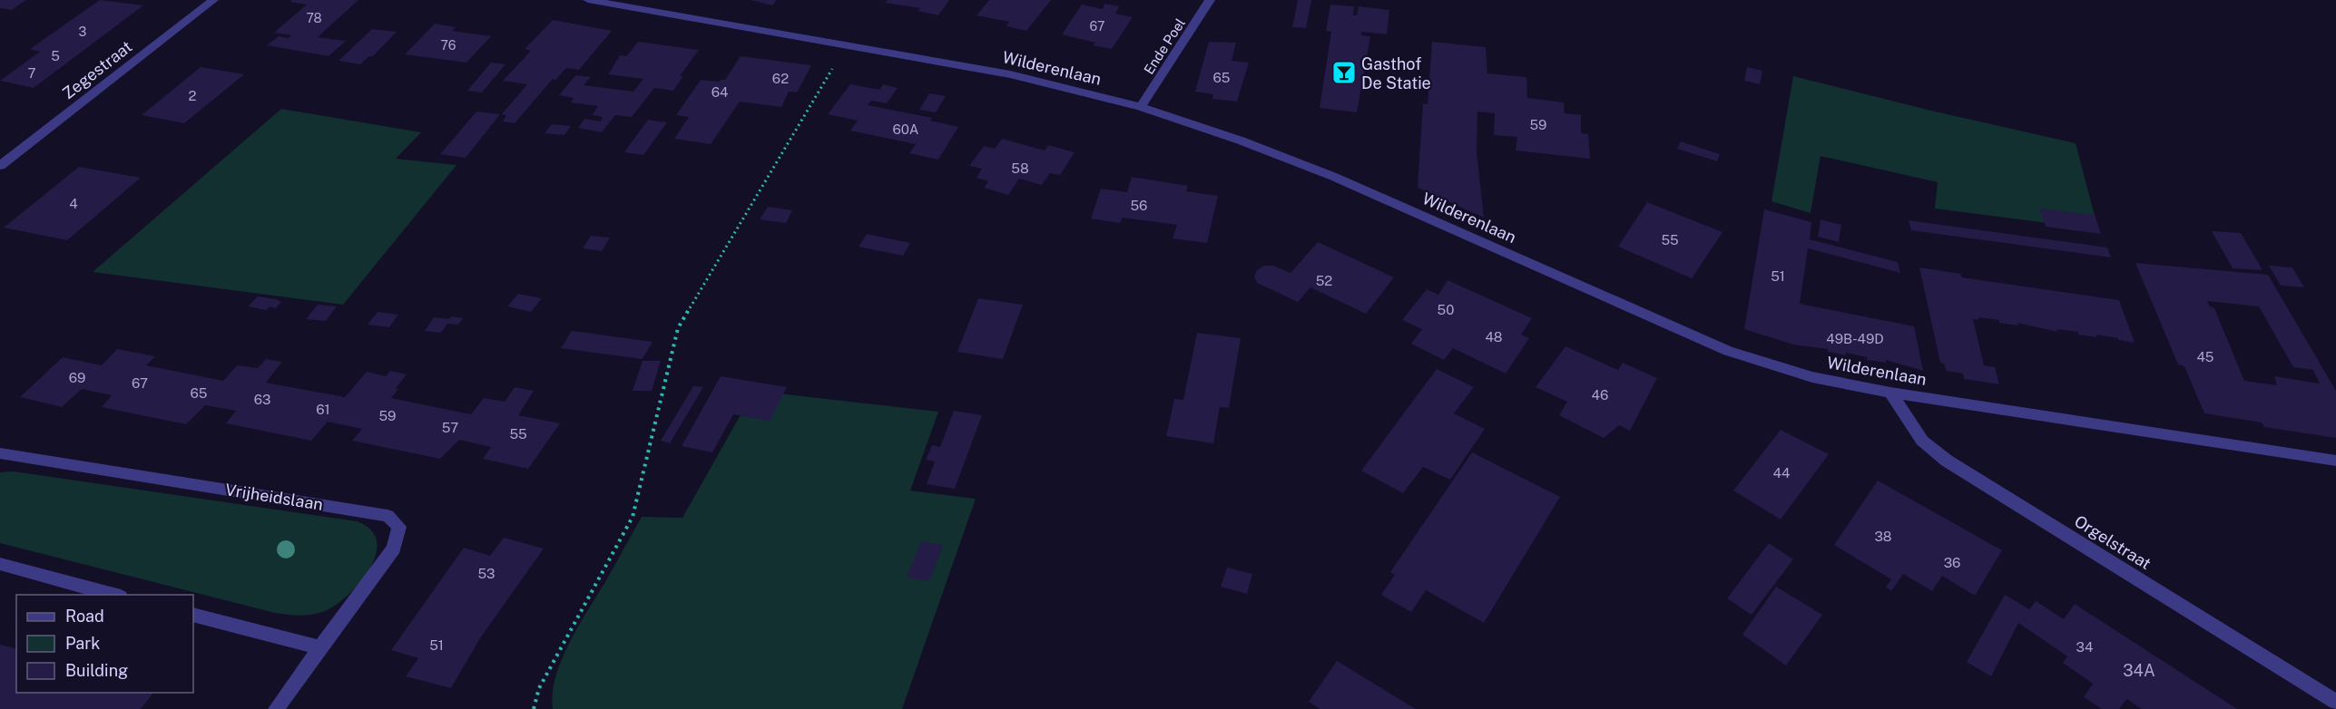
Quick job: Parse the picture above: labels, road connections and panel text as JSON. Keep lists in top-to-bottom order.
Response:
{
  "streets": {
    "street": [
      "Ende Poel",
      "Wilderenlaan",
      "Zegestraat",
      "Vrijheidslaan",
      "Orgelstraat"
    ]
  },
  "crossings": [
    ["Ende Poel", "Wilderenlaan"],
    ["Wilderenlaan", "Orgelstraat"]
  ],
  "places": {
    "bar": ["Gasthof De Statie"]
  },
  "house_numbers": [
    "78",
    "67",
    "3",
    "76",
    "5",
    "7",
    "65",
    "62",
    "64",
    "2",
    "59",
    "60A",
    "58",
    "4",
    "56",
    "55",
    "51",
    "52",
    "50",
    "48",
    "49B-49D",
    "45",
    "69",
    "67",
    "65",
    "46",
    "63",
    "61",
    "59",
    "57",
    "55",
    "44",
    "38",
    "36",
    "53",
    "51",
    "34",
    "34A"
  ],
  "legend": ["Road", "Park", "Building"]
}
